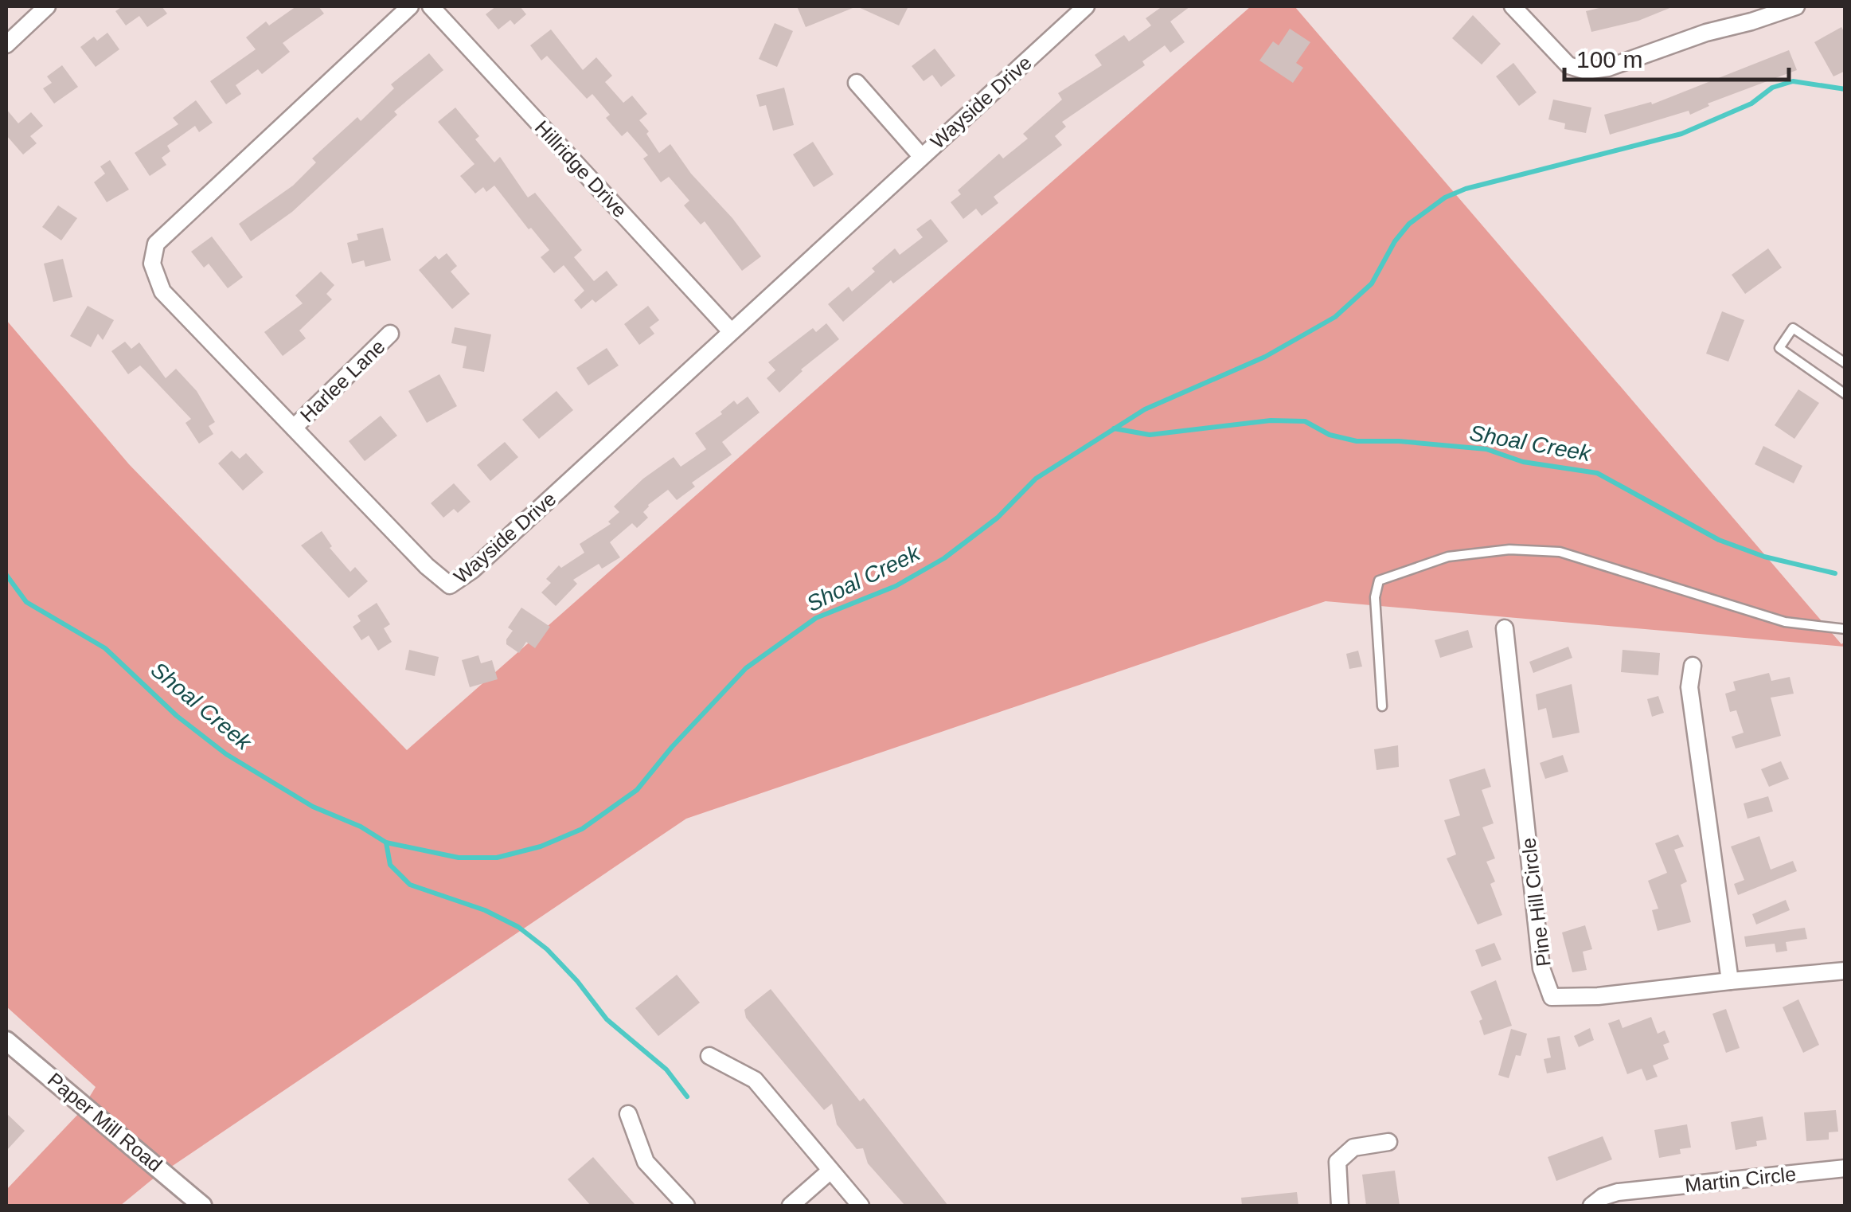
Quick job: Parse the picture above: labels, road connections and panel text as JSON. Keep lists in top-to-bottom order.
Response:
{
  "streets": {
    "street": [
      "Wayside Drive",
      "Hillridge Drive",
      "Harlee Lane",
      "Pine Hill Circle",
      "Paper Mill Road",
      "Martin Circle"
    ]
  },
  "crossings": [
    ["Wayside Drive", "Hillridge Drive"],
    ["Wayside Drive", "Harlee Lane"]
  ],
  "water": ["Shoal Creek"],
  "scale_bar": "100 m"
}
